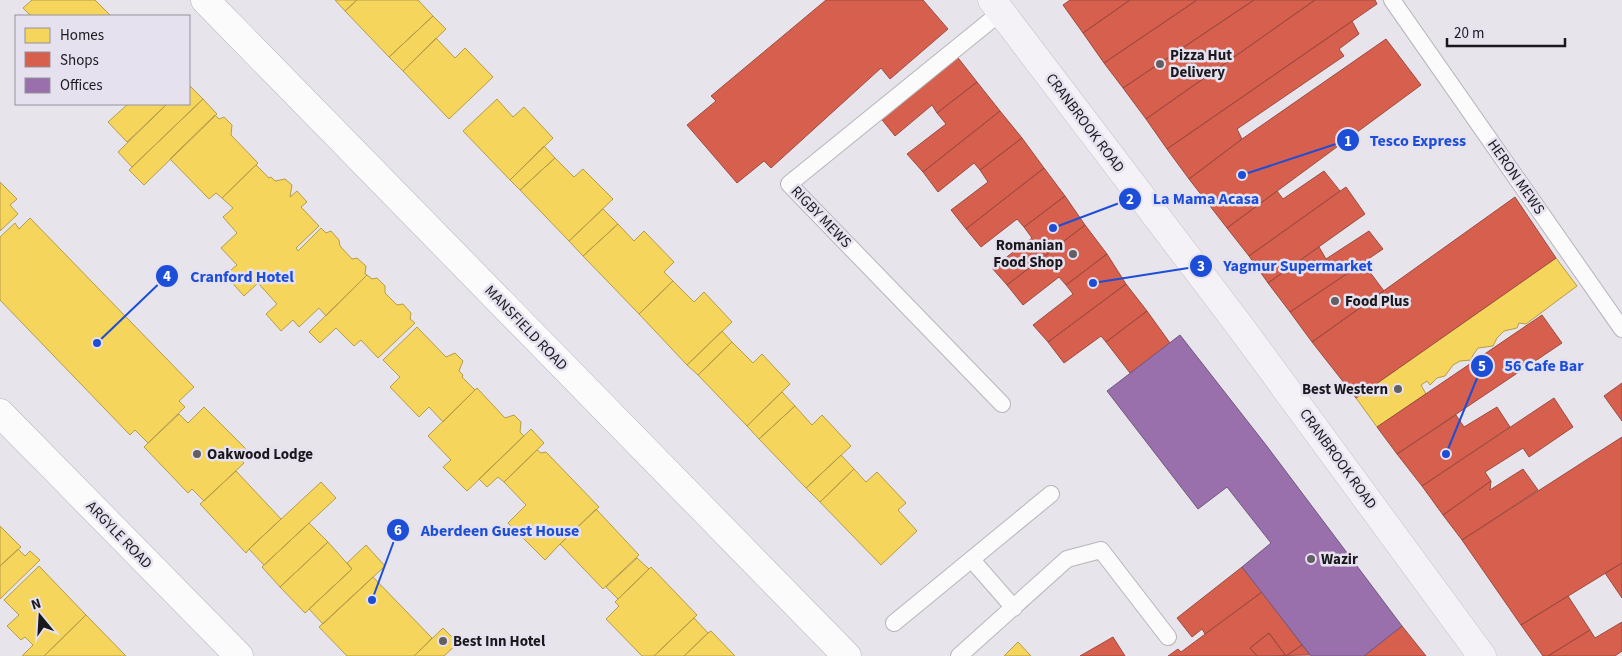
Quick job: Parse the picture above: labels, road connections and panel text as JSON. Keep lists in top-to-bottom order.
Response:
{
  "streets": {
    "main road": ["CRANBROOK ROAD"],
    "street": ["MANSFIELD ROAD", "ARGYLE ROAD"],
    "lane": ["HERON MEWS", "RIGBY MEWS"]
  },
  "crossings": [
    ["CRANBROOK ROAD", "RIGBY MEWS"]
  ],
  "places": [
    "Pizza Hut Delivery",
    "Tesco Express",
    "La Mama Acasa",
    "Romanian Food Shop",
    "Yagmur Supermarket",
    "Food Plus",
    "Cranford Hotel",
    "Best Western",
    "Oakwood Lodge",
    "56 Cafe Bar",
    "Wazir",
    "Aberdeen Guest House",
    "Best Inn Hotel"
  ],
  "legend": ["Homes", "Shops", "Offices"],
  "scale_bar": "20 m",
  "north": "top"
}
